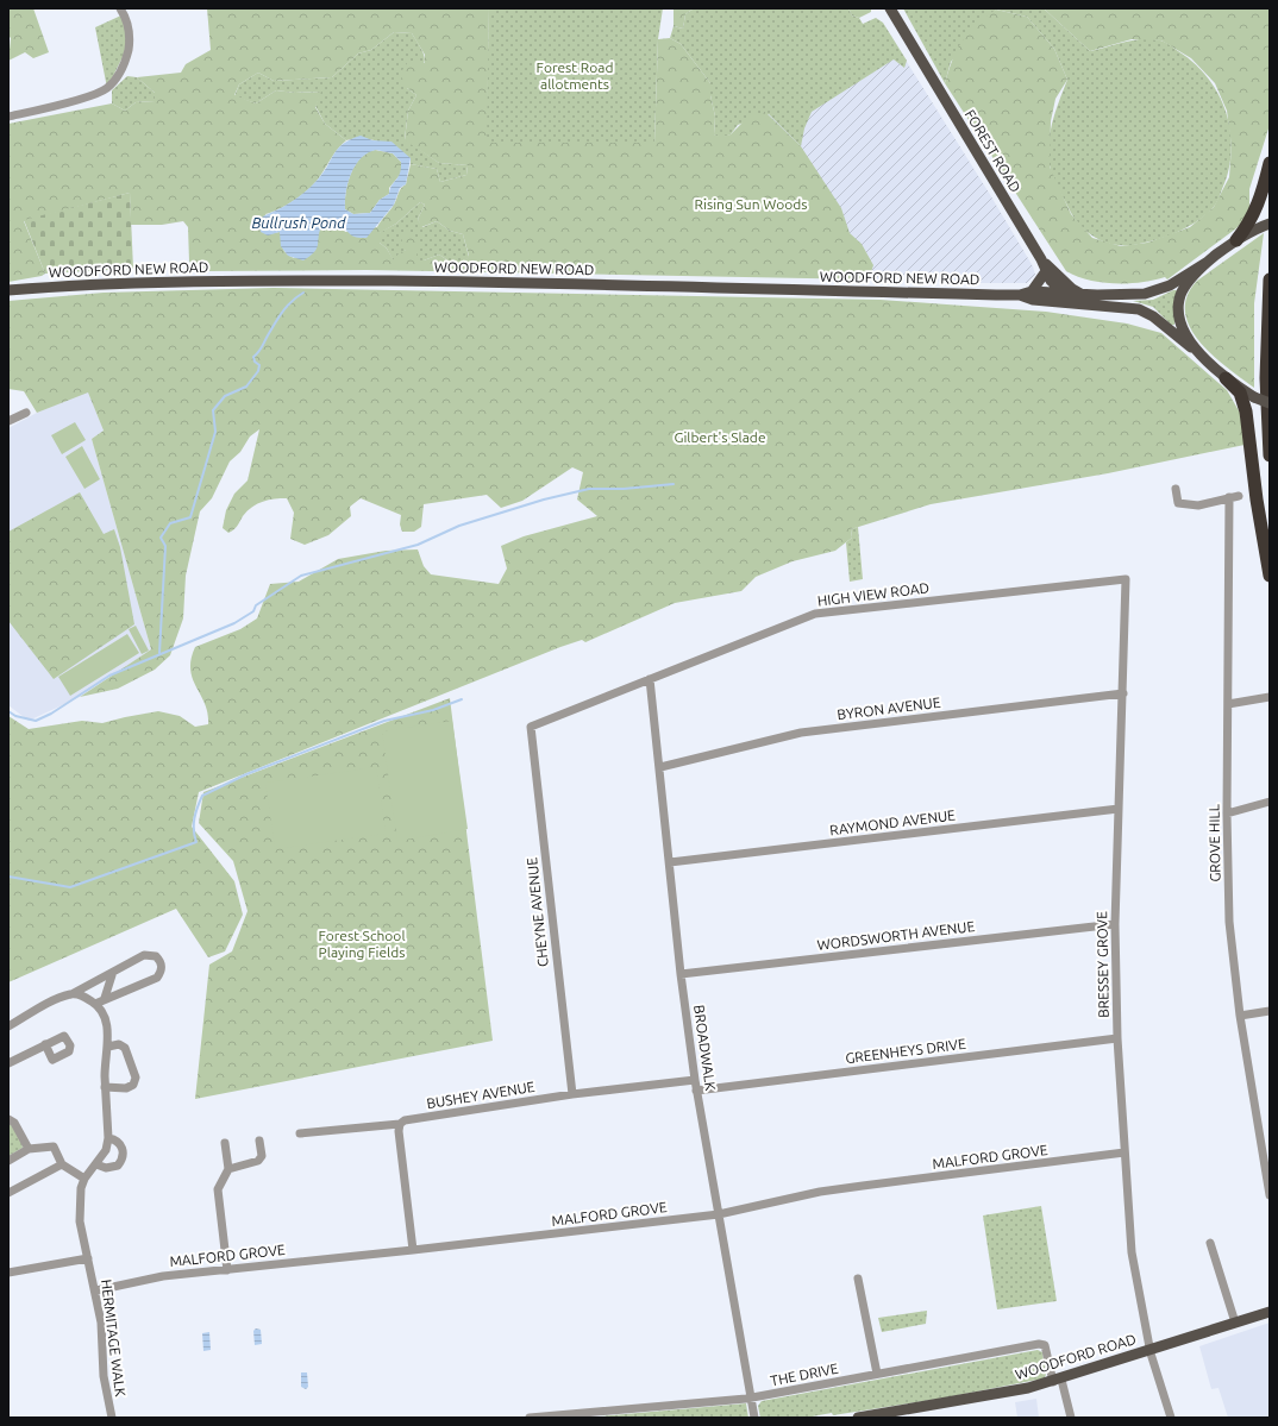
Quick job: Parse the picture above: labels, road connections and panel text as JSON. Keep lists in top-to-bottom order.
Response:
{
  "streets": {
    "main road": ["FOREST ROAD", "WOODFORD NEW ROAD", "WOODFORD ROAD"],
    "street": [
      "HIGH VIEW ROAD",
      "BYRON AVENUE",
      "RAYMOND AVENUE",
      "GROVE HILL",
      "CHEYNE AVENUE",
      "WORDSWORTH AVENUE",
      "BRESSEY GROVE",
      "BROADWALK",
      "GREENHEYS DRIVE",
      "BUSHEY AVENUE",
      "MALFORD GROVE",
      "HERMITAGE WALK",
      "THE DRIVE"
    ]
  },
  "crossings": [
    ["FOREST ROAD", "WOODFORD NEW ROAD"],
    ["HIGH VIEW ROAD", "CHEYNE AVENUE"],
    ["HIGH VIEW ROAD", "BRESSEY GROVE"],
    ["HIGH VIEW ROAD", "BROADWALK"],
    ["BYRON AVENUE", "BRESSEY GROVE"],
    ["BYRON AVENUE", "BROADWALK"],
    ["RAYMOND AVENUE", "BRESSEY GROVE"],
    ["RAYMOND AVENUE", "BROADWALK"],
    ["CHEYNE AVENUE", "BUSHEY AVENUE"],
    ["WORDSWORTH AVENUE", "BRESSEY GROVE"],
    ["WORDSWORTH AVENUE", "BROADWALK"],
    ["BRESSEY GROVE", "GREENHEYS DRIVE"],
    ["BRESSEY GROVE", "MALFORD GROVE"],
    ["BRESSEY GROVE", "WOODFORD ROAD"],
    ["BROADWALK", "GREENHEYS DRIVE"],
    ["BROADWALK", "BUSHEY AVENUE"],
    ["BROADWALK", "MALFORD GROVE"],
    ["BROADWALK", "THE DRIVE"],
    ["MALFORD GROVE", "HERMITAGE WALK"],
    ["WOODFORD ROAD", "THE DRIVE"]
  ],
  "water": ["Bullrush Pond"],
  "parks": [
    "Forest Road allotments",
    "Rising Sun Woods",
    "Gilbert's Slade",
    "Forest School Playing Fields"
  ]
}
